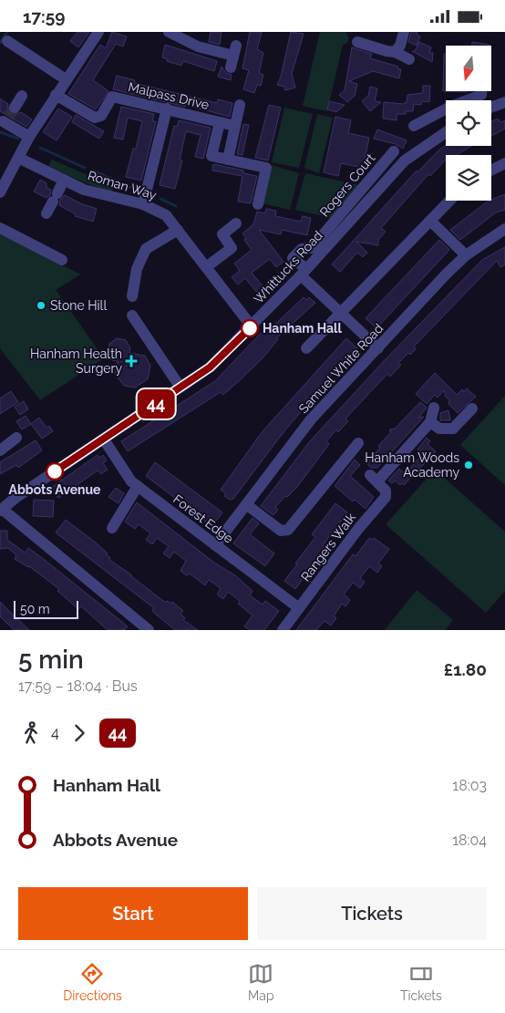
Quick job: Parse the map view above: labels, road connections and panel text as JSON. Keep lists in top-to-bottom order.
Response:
{
  "streets": {
    "street": [
      "Malpass Drive",
      "Roman Way",
      "Rogers Court",
      "Whittucks Road",
      "Samuel White Road",
      "Forest Edge",
      "Rangers Walk"
    ]
  },
  "crossings": [
    ["Roman Way", "Whittucks Road"],
    ["Rogers Court", "Whittucks Road"],
    ["Whittucks Road", "Forest Edge"],
    ["Samuel White Road", "Forest Edge"],
    ["Forest Edge", "Rangers Walk"]
  ],
  "places": {
    "other": [
      "Stone Hill",
      "Hanham Hall",
      "Hanham Woods Academy",
      "Abbots Avenue"
    ],
    "health": ["Hanham Health Surgery"]
  },
  "lines": ["bus line 44"],
  "scale_bar": "50 m",
  "north": "bottom",
  "page": {
    "status": "17:59",
    "on_map": "44",
    "scale": "50 m",
    "heading": ["5 min", "17:59 – 18:04 · Bus", "£1.80"],
    "legs": ["4", "44"],
    "list": [
      {
        "name": "Hanham Hall",
        "value": "18:03"
      },
      {
        "name": "Abbots Avenue",
        "value": "18:04"
      }
    ],
    "buttons": ["Start", "Tickets"],
    "tabs": ["Directions", "Map", "Tickets"]
  }
}
